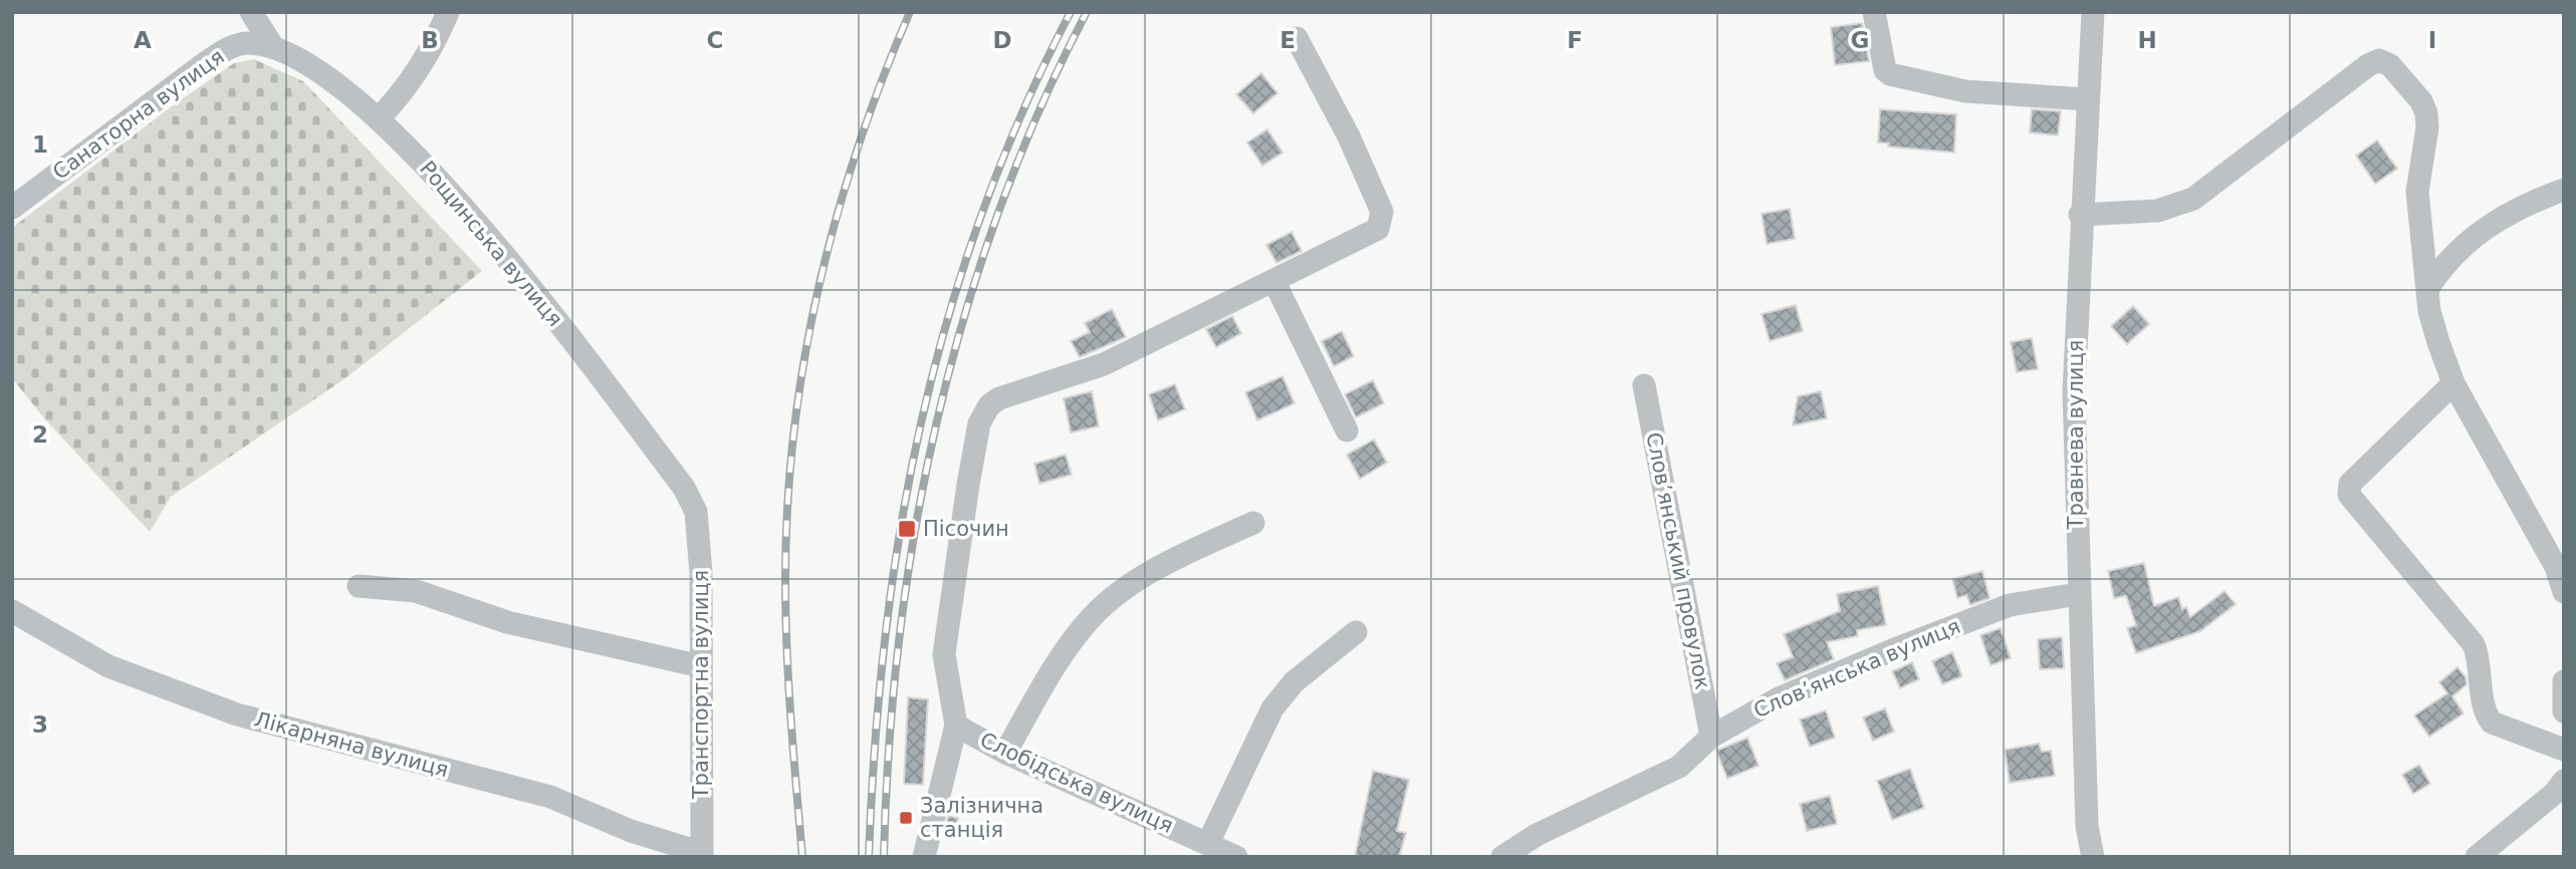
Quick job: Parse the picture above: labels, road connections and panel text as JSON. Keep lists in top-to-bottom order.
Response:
{
  "streets": {
    "street": [
      "Санаторна вулиця",
      "Рощинська вулиця",
      "Травнева вулиця",
      "Слов’янський провулок",
      "Слов’янська вулиця",
      "Транспортна вулиця",
      "Лікарняна вулиця",
      "Слобідська вулиця"
    ]
  },
  "crossings": [
    ["Санаторна вулиця", "Рощинська вулиця"],
    ["Рощинська вулиця", "Транспортна вулиця"],
    ["Травнева вулиця", "Слов’янська вулиця"],
    ["Слов’янський провулок", "Слов’янська вулиця"],
    ["Транспортна вулиця", "Лікарняна вулиця"]
  ],
  "places": {
    "transit": ["Пісочин", "Залізнична станція"]
  },
  "grid": {
    "columns": [
      "A",
      "B",
      "C",
      "D",
      "E",
      "F",
      "G",
      "H",
      "I"
    ],
    "rows": ["1", "2", "3"]
  }
}
